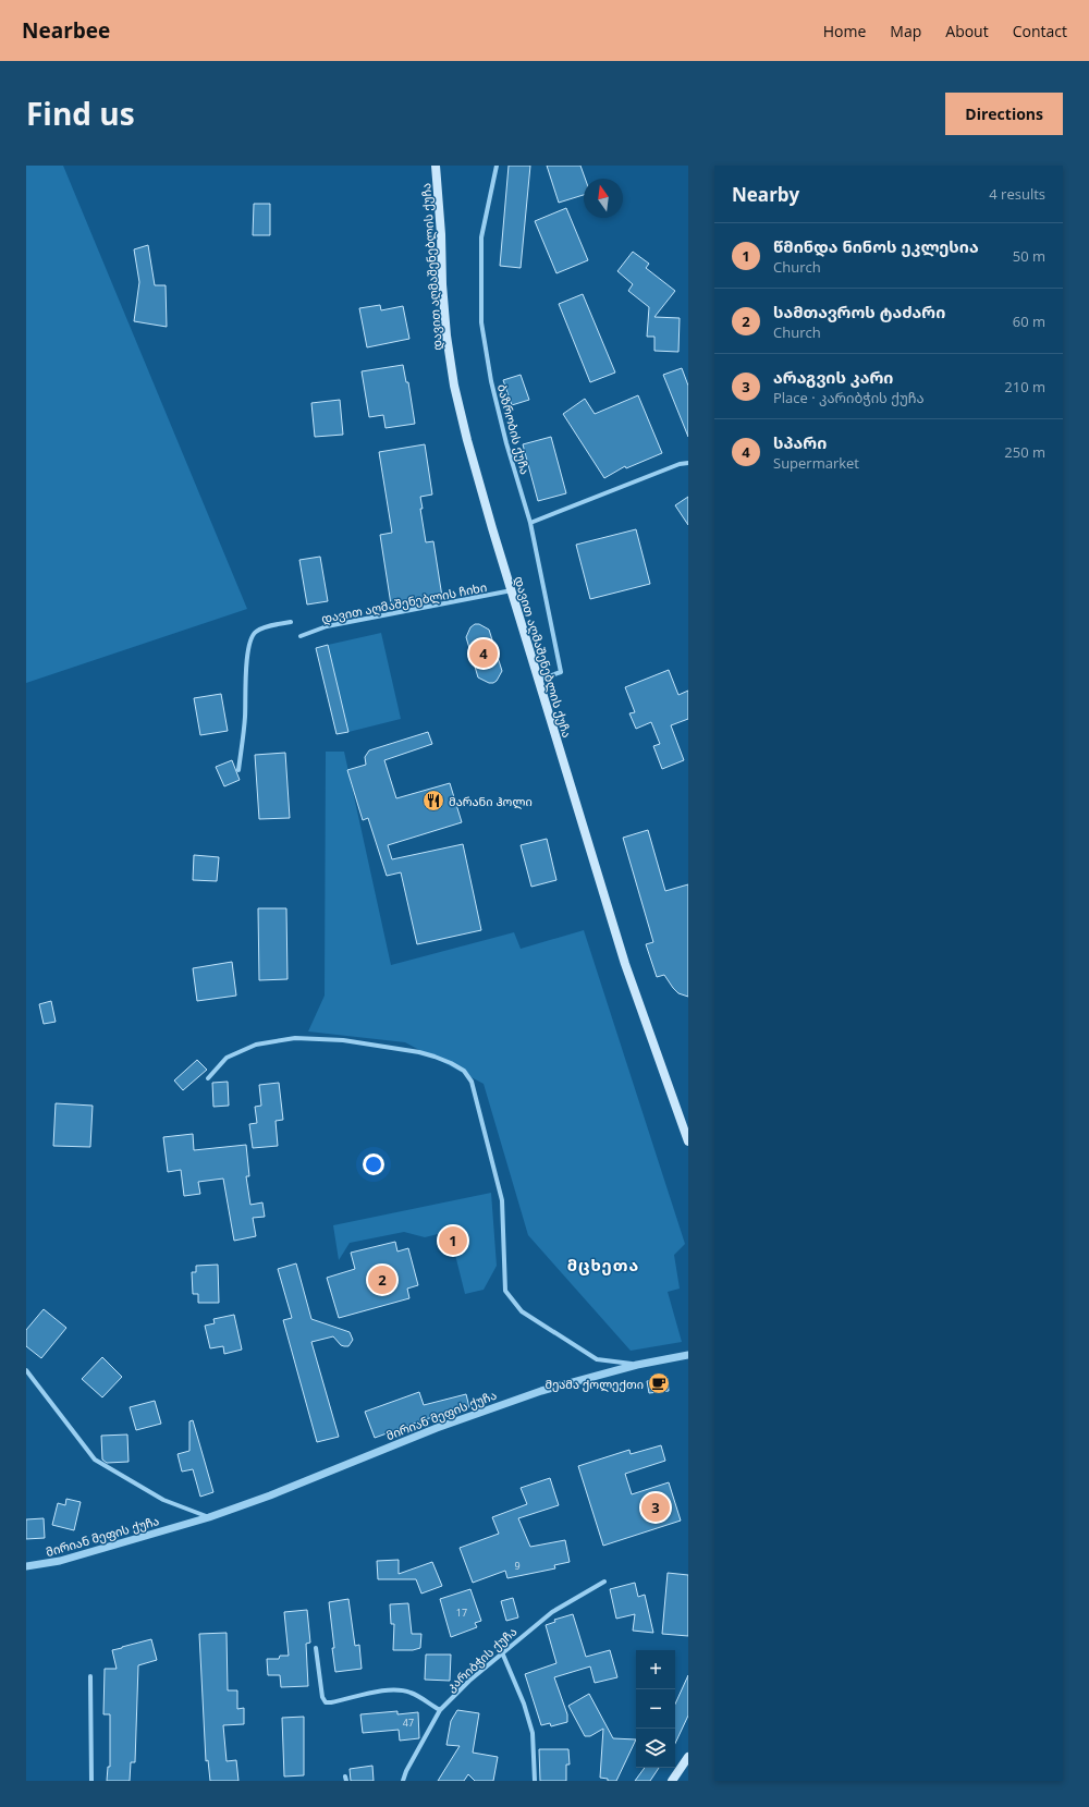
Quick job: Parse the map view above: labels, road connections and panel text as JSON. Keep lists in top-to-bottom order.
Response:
{
  "streets": {
    "main road": ["დავით აღმაშენებლის ქუჩა"],
    "street": [
      "ბაზრობის ქუჩა",
      "დავით აღმაშენებლის ჩიხი",
      "მირიან მეფის ქუჩა",
      "კარიბჭის ქუჩა"
    ]
  },
  "crossings": [
    ["დავით აღმაშენებლის ქუჩა", "ბაზრობის ქუჩა"],
    ["დავით აღმაშენებლის ქუჩა", "დავით აღმაშენებლის ჩიხი"]
  ],
  "districts": ["მცხეთა"],
  "places": {
    "restaurant": ["მარანი ჰოლი"],
    "cafe": ["მეამა ქოლექთი"]
  },
  "house_numbers": ["9", "17", "47"],
  "north": "top",
  "page": {
    "header": "Nearbee",
    "nav": [
      "Home",
      "Map",
      "About",
      "Contact"
    ],
    "title": "Find us",
    "buttons": "Directions",
    "heading": ["Nearby", "4 results"],
    "list": [
      {
        "mark": "1",
        "name": "წმინდა ნინოს ეკლესია",
        "note": "Church",
        "value": "50 m"
      },
      {
        "mark": "2",
        "name": "სამთავროს ტაძარი",
        "note": "Church",
        "value": "60 m"
      },
      {
        "mark": "3",
        "name": "არაგვის კარი",
        "note": "Place · კარიბჭის ქუჩა",
        "value": "210 m"
      },
      {
        "mark": "4",
        "name": "სპარი",
        "note": "Supermarket",
        "value": "250 m"
      }
    ],
    "pins": [
      "4",
      "1",
      "2",
      "3"
    ],
    "map_buttons": ["+", "−"]
  }
}
